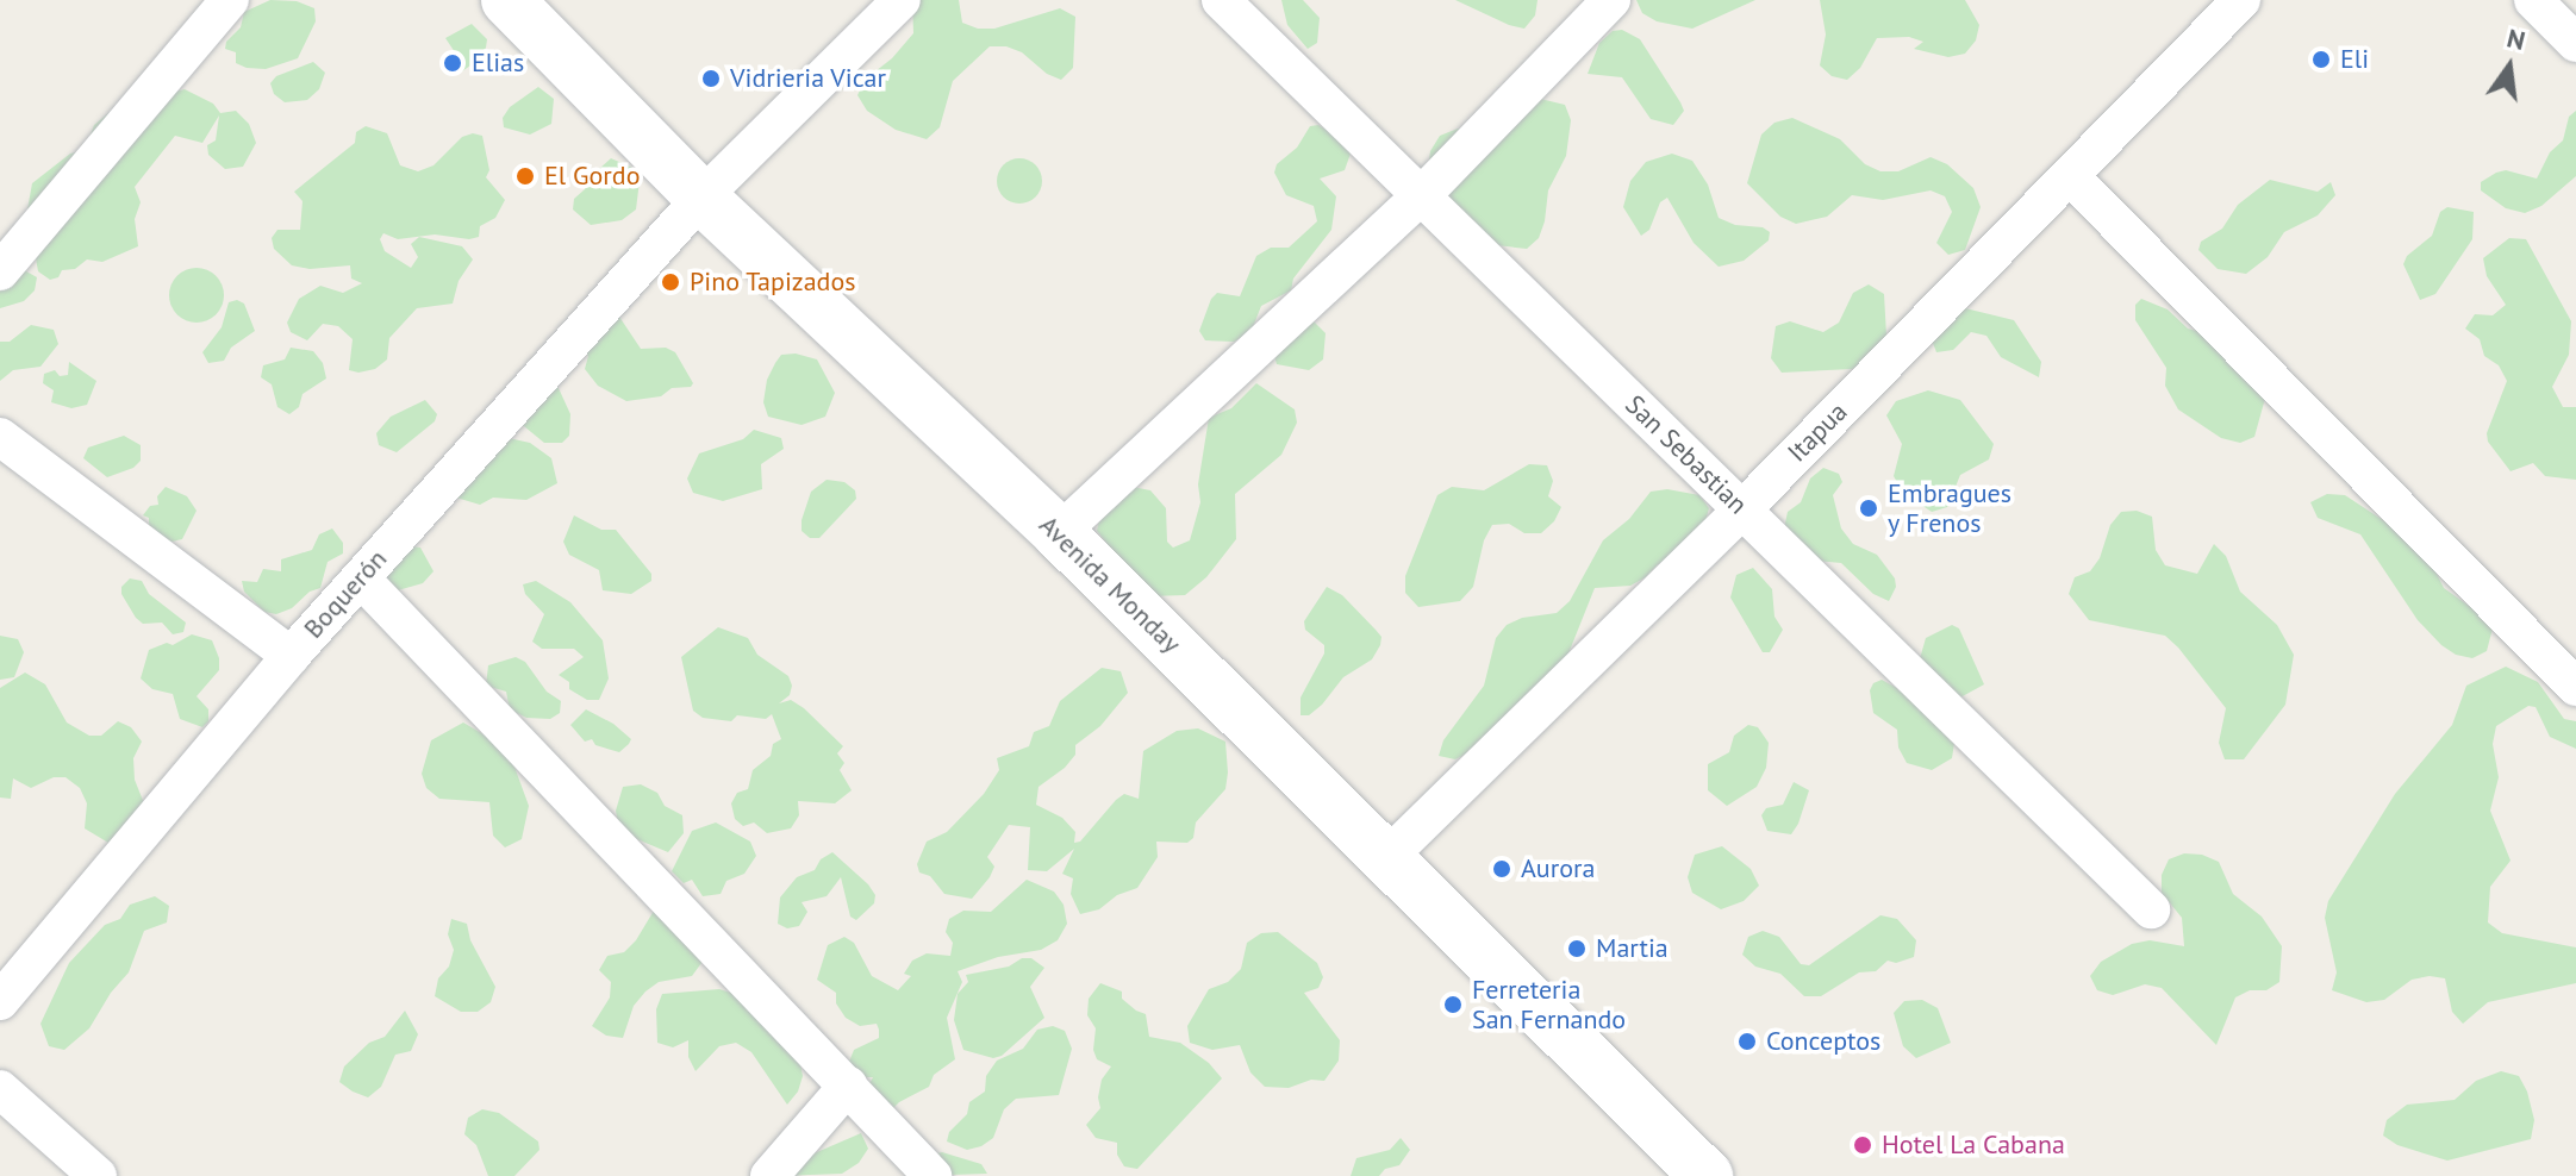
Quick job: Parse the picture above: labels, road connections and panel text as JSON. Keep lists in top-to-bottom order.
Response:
{
  "streets": {
    "main road": ["Avenida Monday"],
    "street": ["Itapua", "San Sebastian", "Boquerón"]
  },
  "crossings": [
    ["Itapua", "San Sebastian"],
    ["Itapua", "Avenida Monday"],
    ["Avenida Monday", "Boquerón"]
  ],
  "places": [
    "Eli",
    "Elias",
    "Vidrieria Vicar",
    "El Gordo",
    "Pino Tapizados",
    "Embragues y Frenos",
    "Aurora",
    "Martia",
    "Ferreteria San Fernando",
    "Conceptos",
    "Hotel La Cabana"
  ],
  "north": "top"
}
